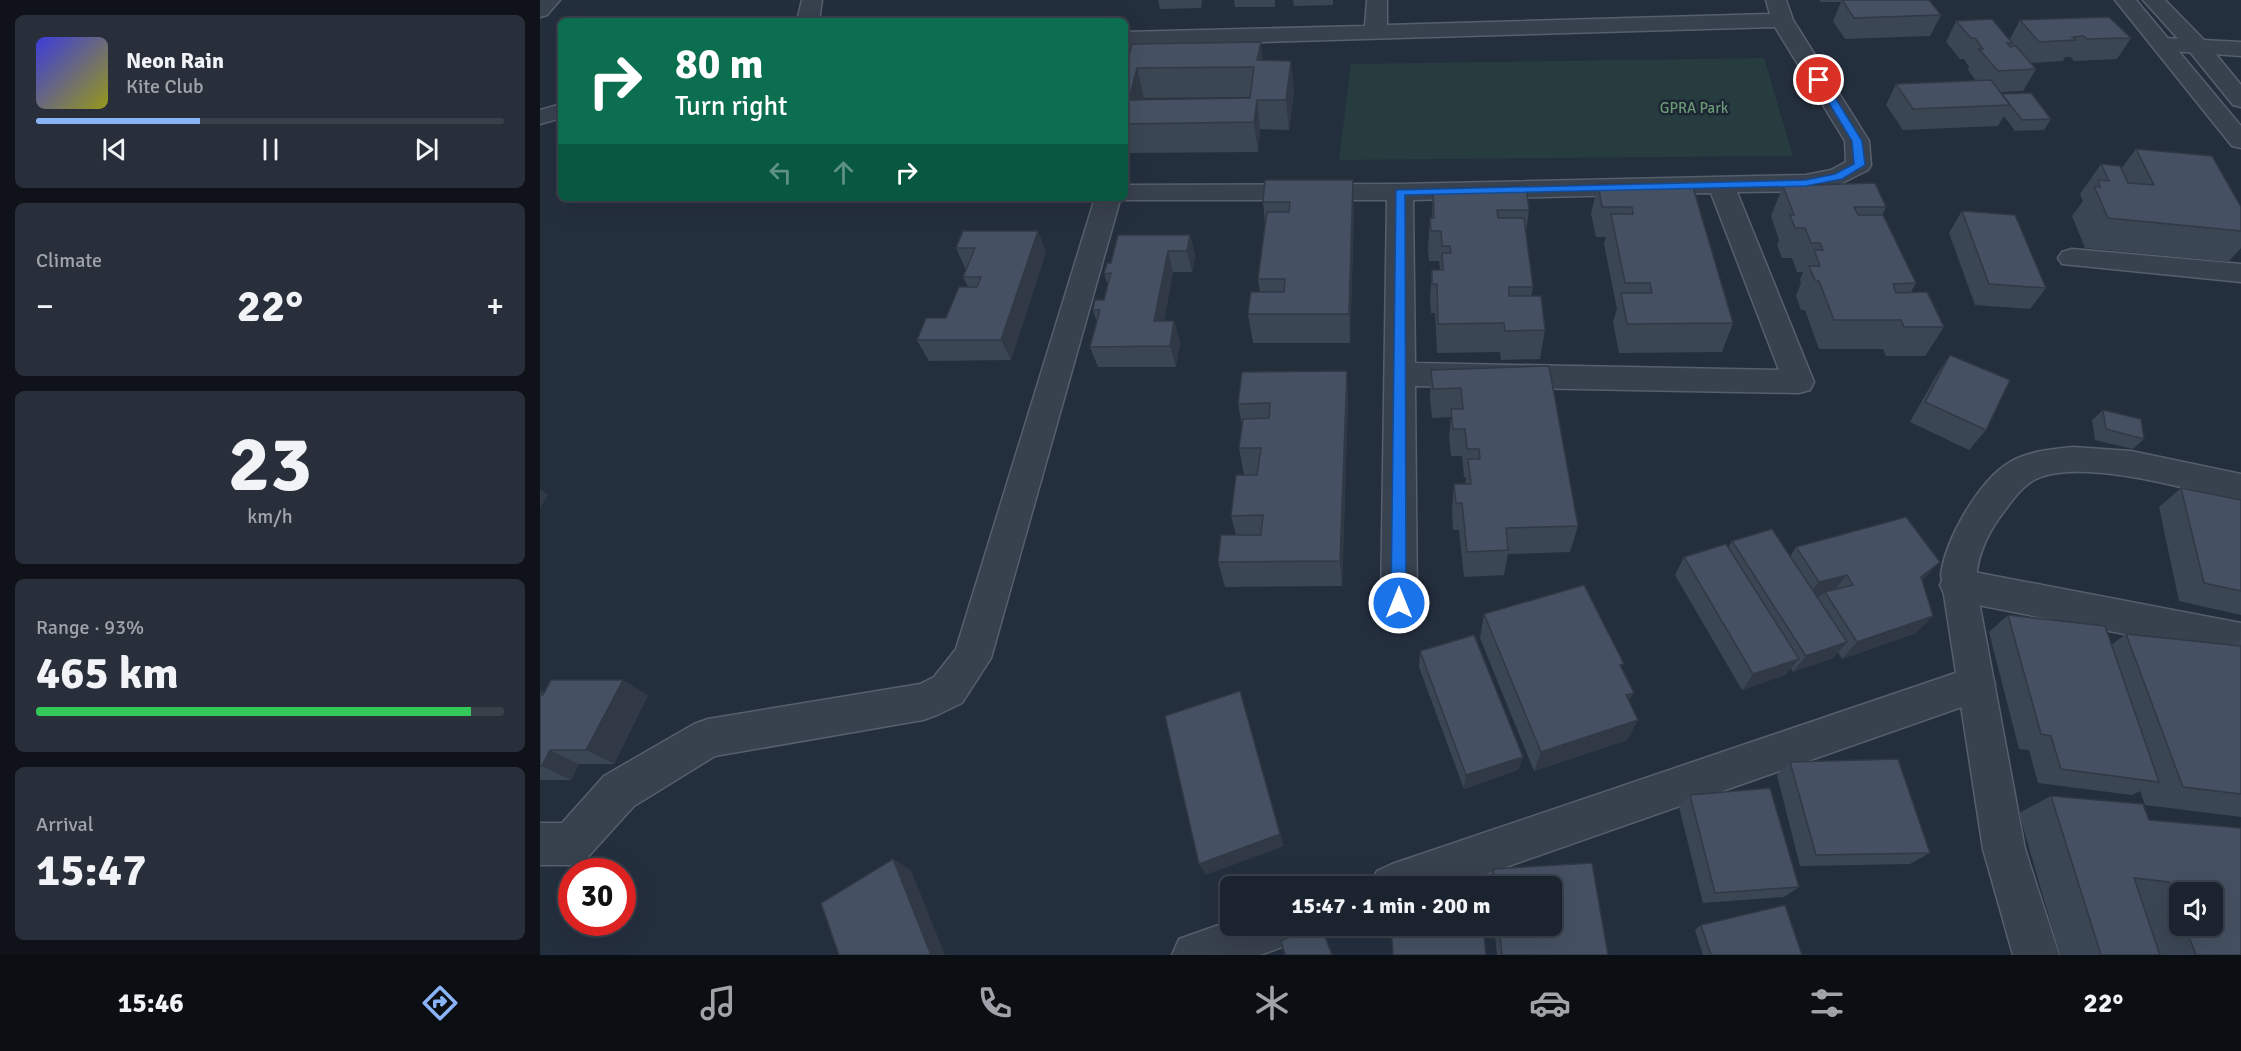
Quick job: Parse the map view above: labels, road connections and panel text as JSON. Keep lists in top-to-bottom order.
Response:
{
  "parks": ["GPRA Park"],
  "page": {
    "turn": ["80 m", "Turn right"],
    "song": ["Neon Rain", "Kite Club"],
    "tile": [
      "Climate",
      ["23", "km/h"],
      ["Range · 93%", "465 km"],
      ["Arrival", "15:47"]
    ],
    "heat": ["−", "22°", "+"],
    "limit": "30",
    "trip": "15:47 · 1 min · 200 m",
    "tabs": ["15:46", "22°"]
  }
}
